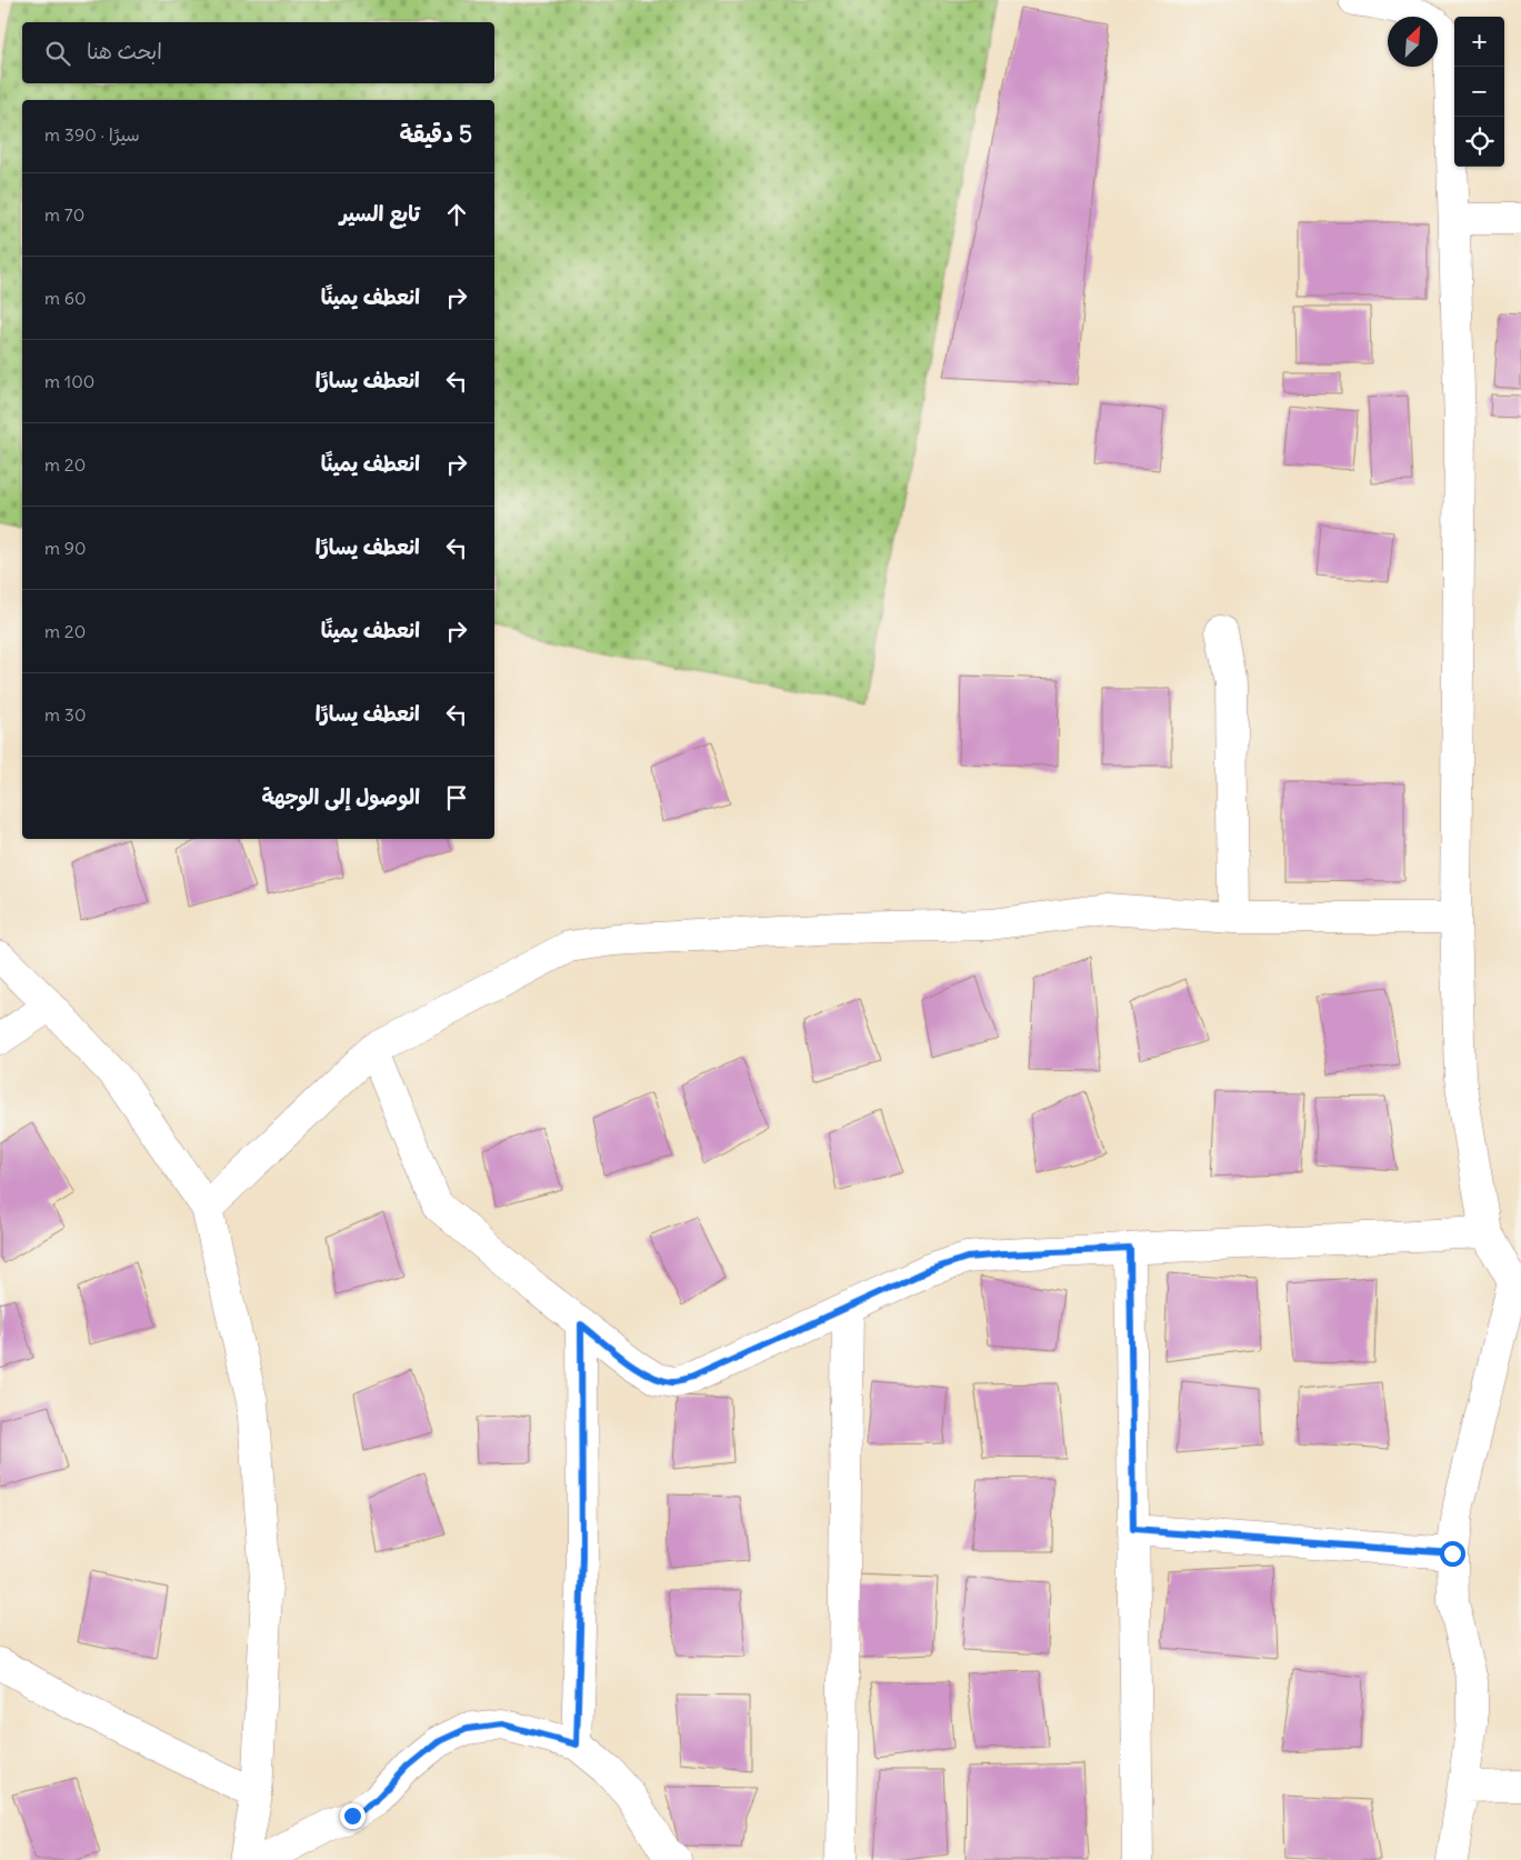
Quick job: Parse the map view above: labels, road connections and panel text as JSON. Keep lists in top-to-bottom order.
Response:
{
  "north": "top right",
  "page": {
    "map_buttons": ["+", "−"],
    "search": "ابحث هنا",
    "heading": ["5 دقيقة", "سيرًا · 390 m"],
    "list": [
      ["تابع السير", "70 m"],
      ["انعطف يمينًا", "60 m"],
      ["انعطف يسارًا", "100 m"],
      ["انعطف يمينًا", "20 m"],
      ["انعطف يسارًا", "90 m"],
      ["انعطف يمينًا", "20 m"],
      ["انعطف يسارًا", "30 m"],
      "الوصول إلى الوجهة"
    ]
  }
}
